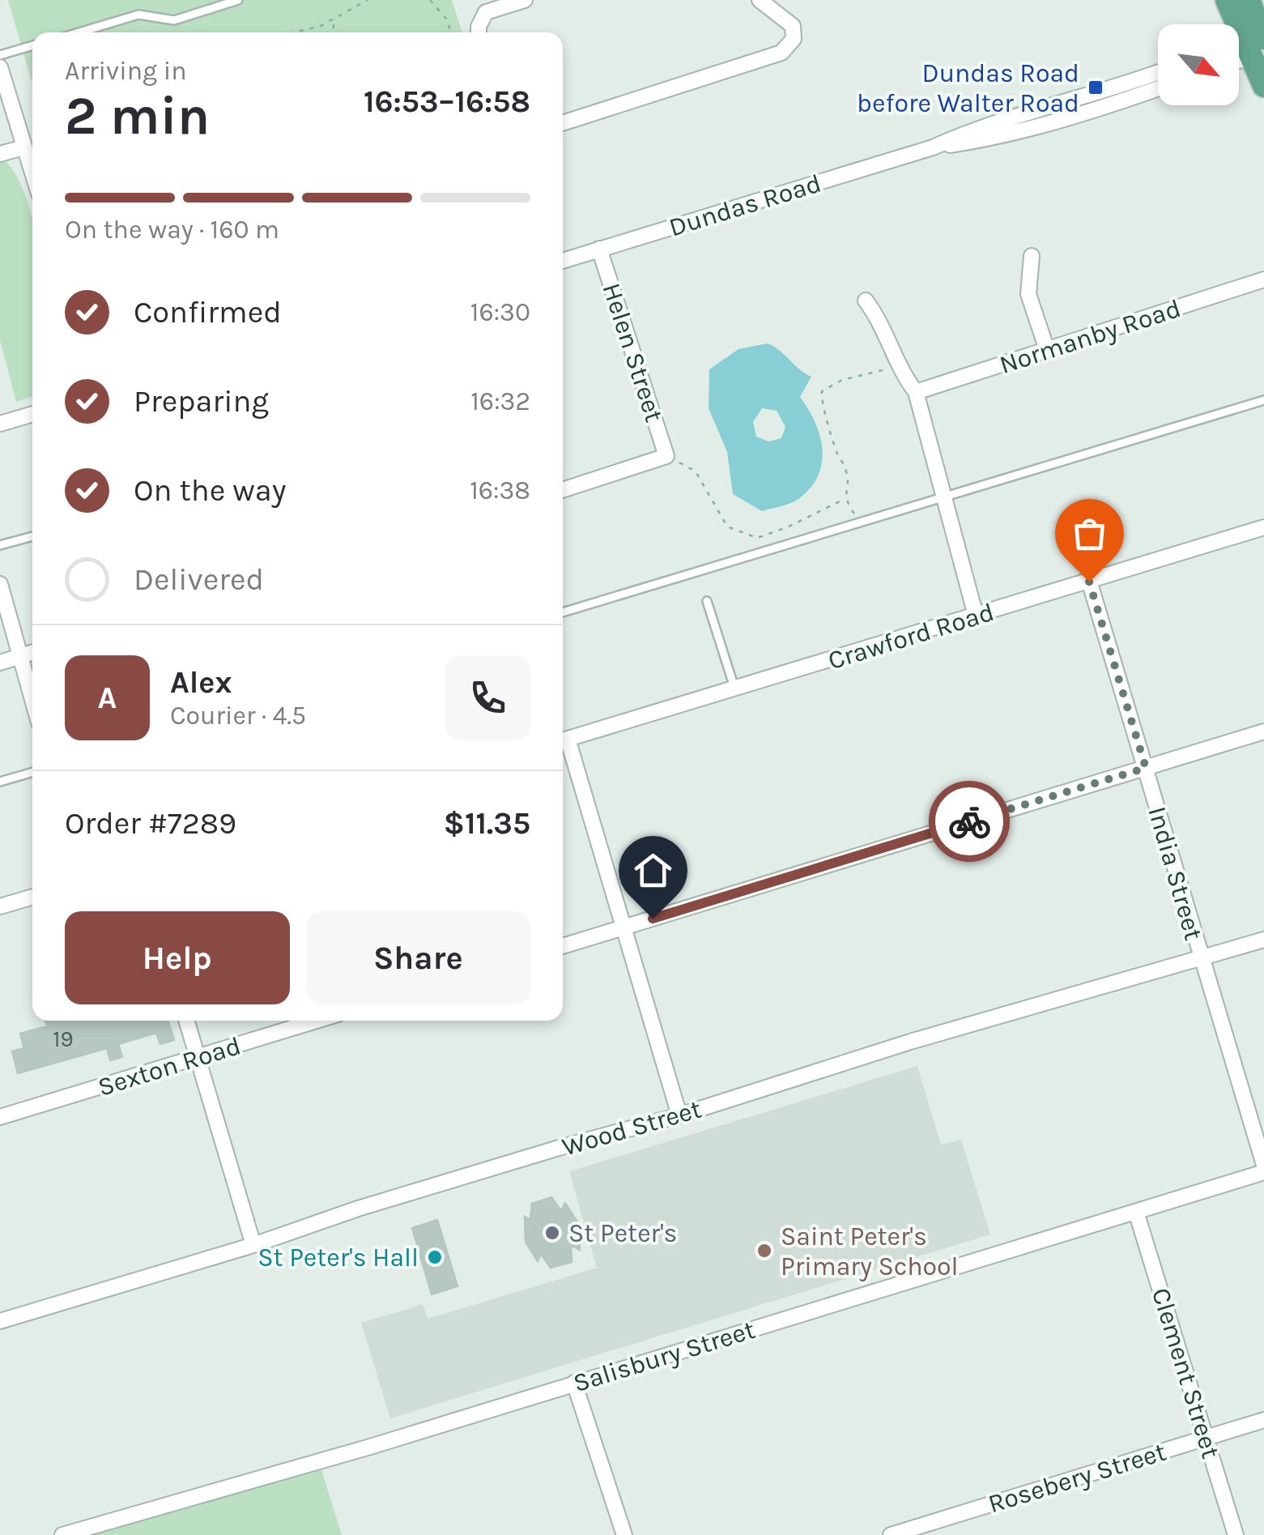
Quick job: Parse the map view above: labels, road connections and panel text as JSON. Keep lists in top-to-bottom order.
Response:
{
  "streets": {
    "street": [
      "Dundas Road",
      "Normanby Road",
      "Helen Street",
      "Crawford Road",
      "India Street",
      "Sexton Road",
      "Wood Street",
      "Salisbury Street",
      "Clement Street",
      "Rosebery Street"
    ]
  },
  "crossings": [
    ["Dundas Road", "Helen Street"],
    ["Crawford Road", "India Street"],
    ["India Street", "Wood Street"],
    ["Salisbury Street", "Clement Street"],
    ["Clement Street", "Rosebery Street"]
  ],
  "places": {
    "transit": ["Dundas Road before Walter Road"],
    "other": ["St Peter's", "Saint Peter's Primary School", "St Peter's Hall"]
  },
  "house_numbers": ["19"],
  "north": "bottom right",
  "page": {
    "heading": ["2 min", "Arriving in", "16:53–16:58"],
    "panel": [
      "Alex",
      "Courier · 4.5",
      "Order #7289",
      "$11.35"
    ],
    "bar": "On the way · 160 m",
    "list": [
      ["Confirmed", "16:30"],
      ["Preparing", "16:32"],
      ["On the way", "16:38"],
      "Delivered"
    ],
    "round": "A",
    "buttons": ["Help", "Share"]
  }
}
